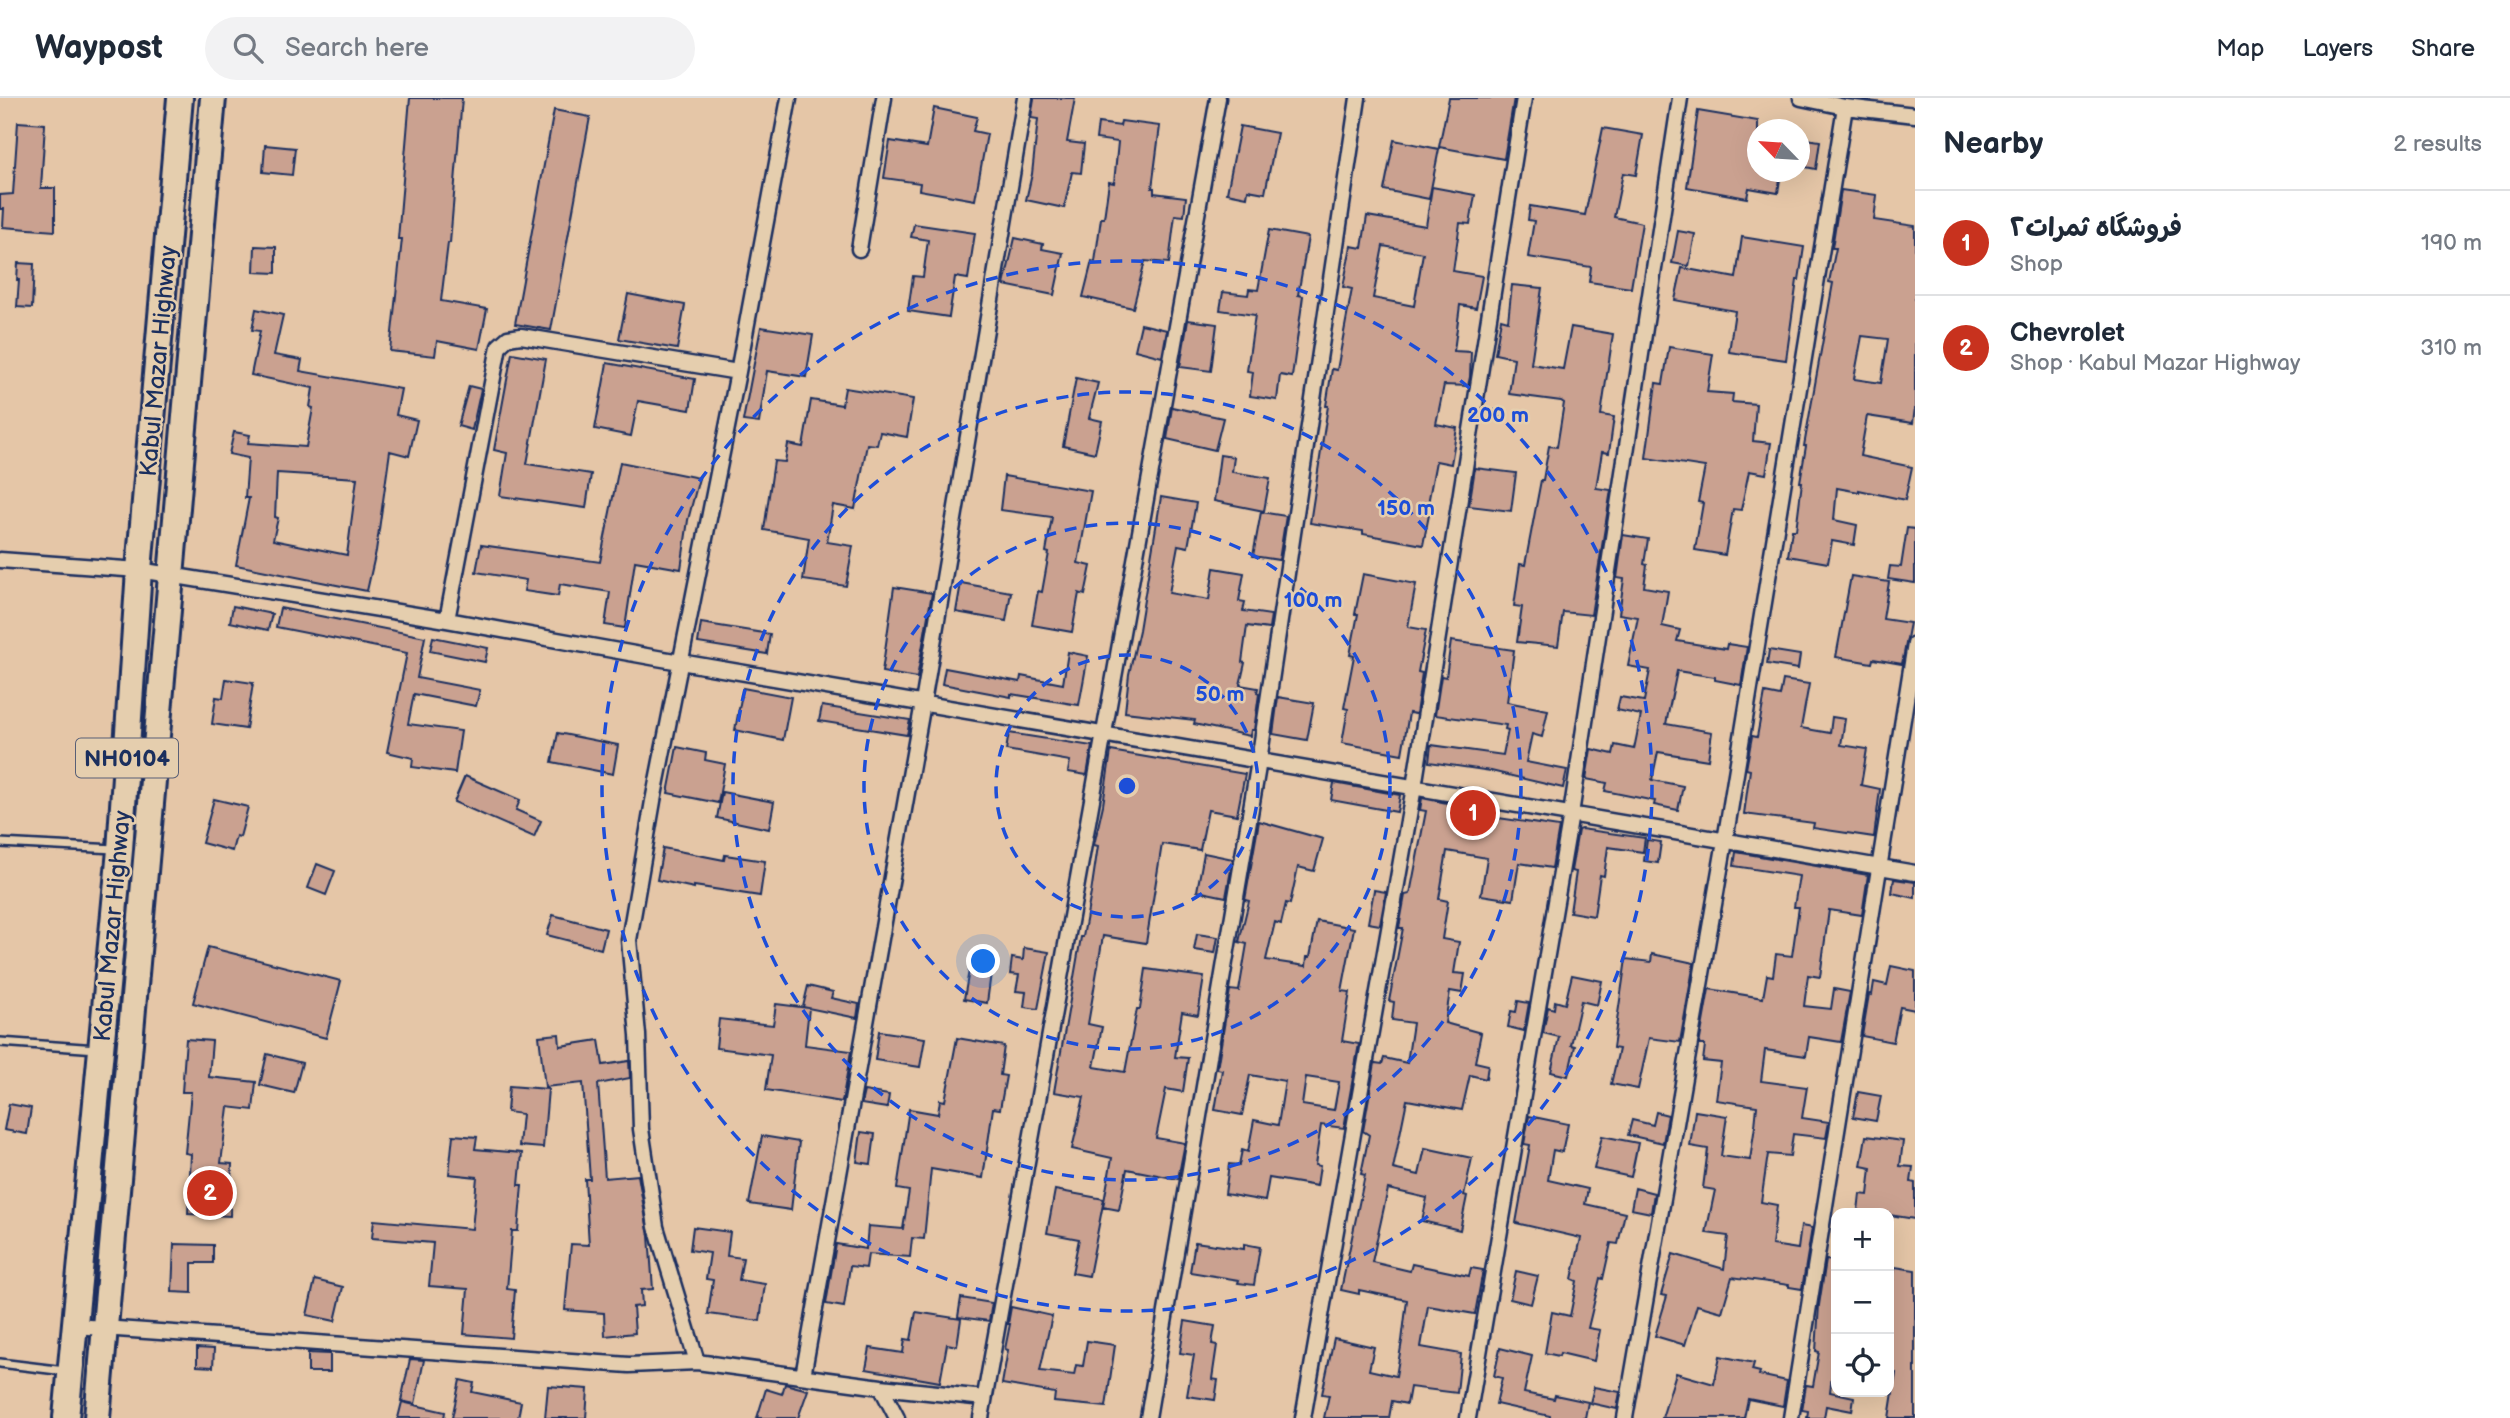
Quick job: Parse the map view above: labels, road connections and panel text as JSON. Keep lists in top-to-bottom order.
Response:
{
  "streets": {
    "highway": ["Kabul Mazar Highway", "NH0104"]
  },
  "north": "top left",
  "page": {
    "header": "Waypost",
    "search": "Search here",
    "nav": ["Map", "Layers", "Share"],
    "heading": ["Nearby", "2 results"],
    "list": [
      {
        "mark": "1",
        "name": "فروشگاه ثمرات٢",
        "note": "Shop",
        "value": "190 m"
      },
      {
        "mark": "2",
        "name": "Chevrolet",
        "note": "Shop · Kabul Mazar Highway",
        "value": "310 m"
      }
    ],
    "pins": ["1", "2"],
    "map_buttons": ["+", "−"]
  },
  "rings": [
    "200 m",
    "150 m",
    "100 m",
    "50 m"
  ]
}
